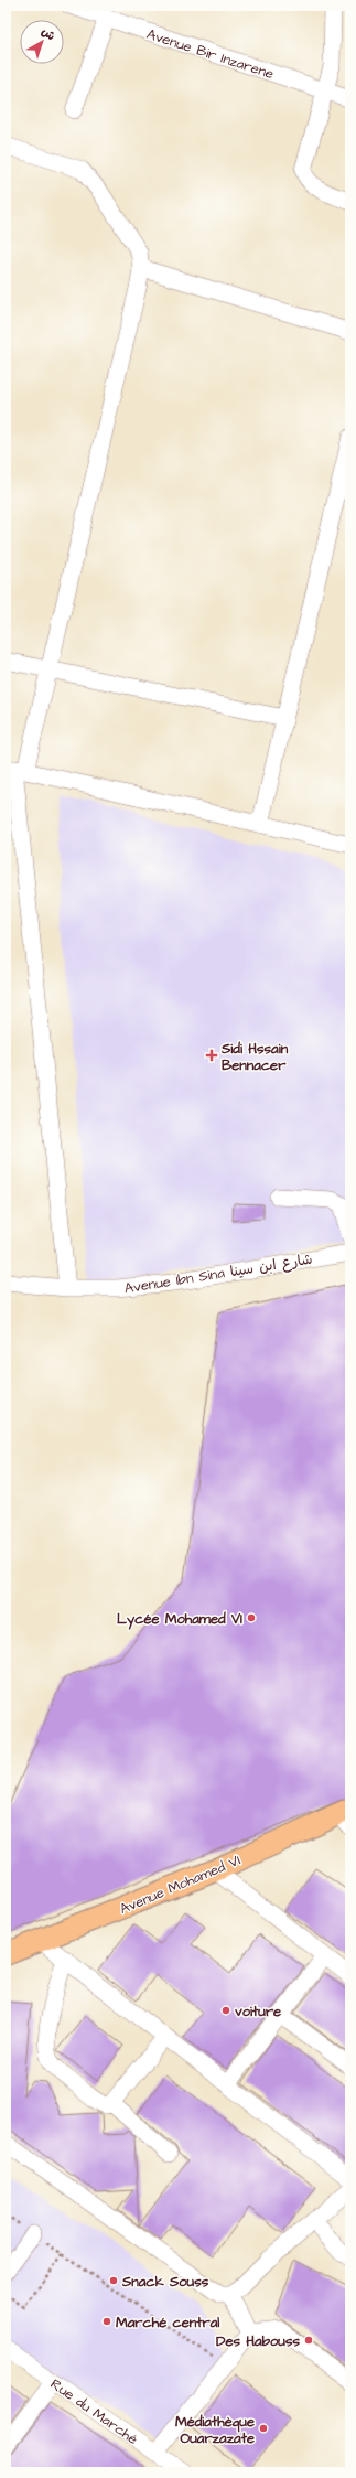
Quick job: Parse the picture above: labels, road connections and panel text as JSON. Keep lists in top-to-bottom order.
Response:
{
  "streets": {
    "main road": ["Avenue Mohamed VI"],
    "street": ["Avenue Bir Inzarene", "Avenue Ibn Sina شارع ابن سينا", "Rue du Marché"]
  },
  "places": {
    "health": ["Sidi Hssain Bennacer"],
    "other": [
      "Lycée Mohamed VI",
      "voiture",
      "Snack Souss",
      "Marché central",
      "Des Habouss",
      "Médiathèque Ouarzazate"
    ]
  },
  "north": "top right"
}
